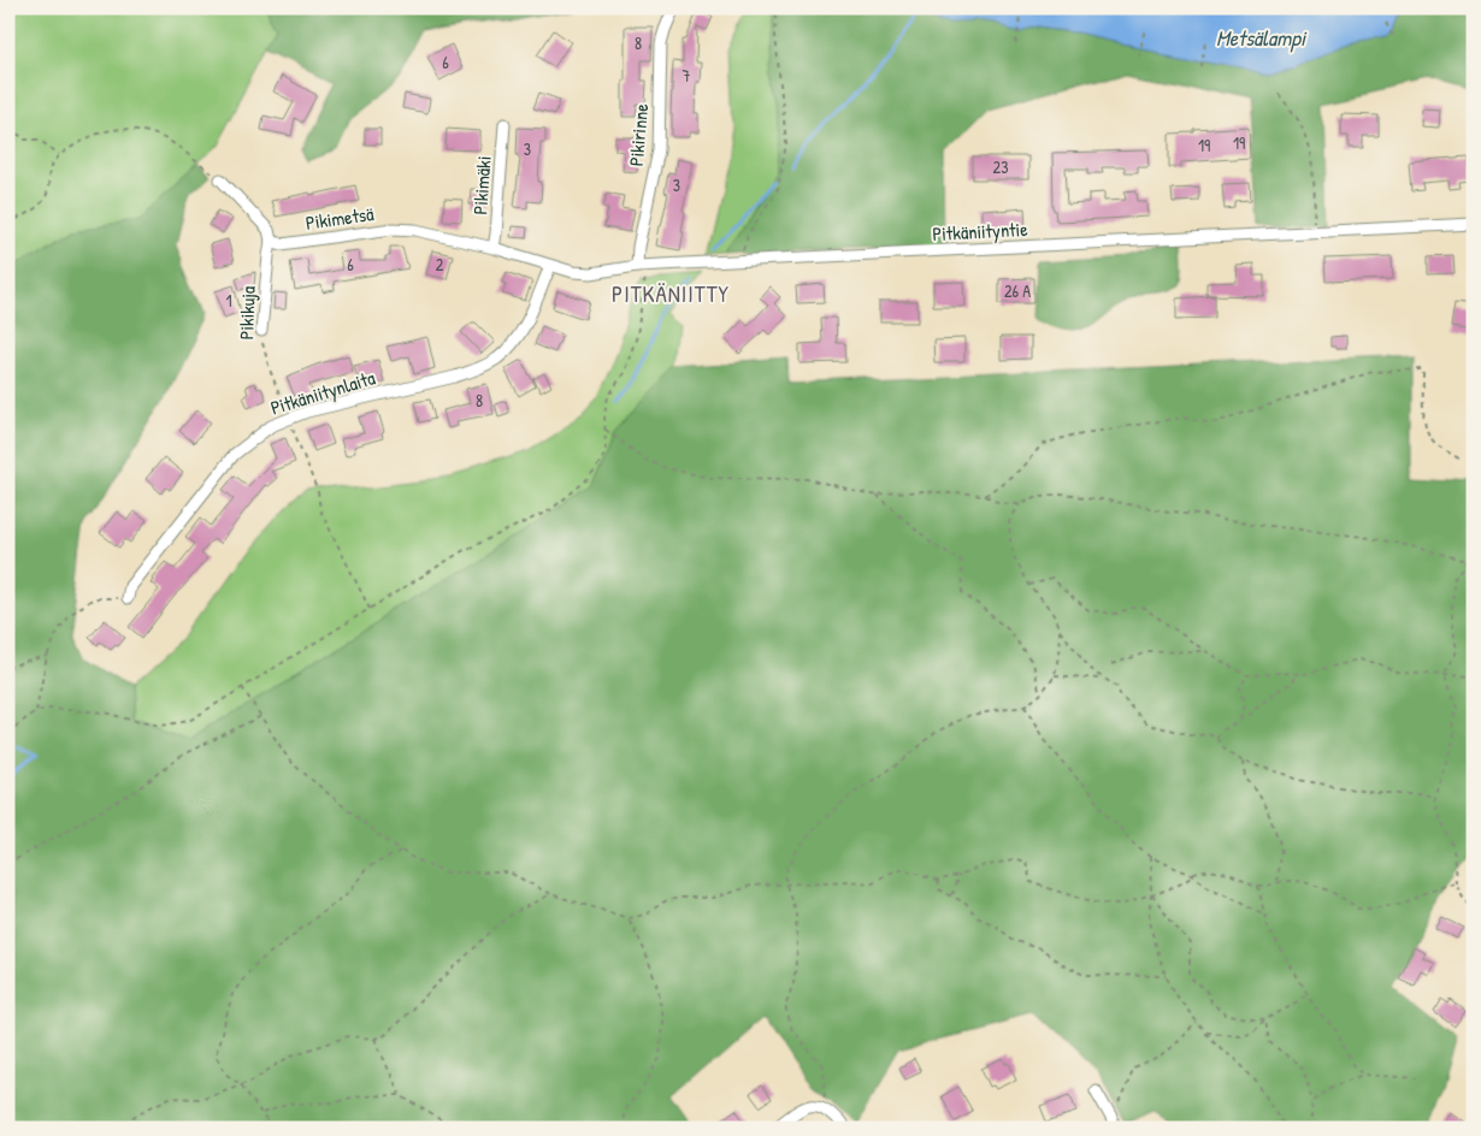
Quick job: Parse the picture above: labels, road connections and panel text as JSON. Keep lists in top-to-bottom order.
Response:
{
  "streets": {
    "street": [
      "Pikirinne",
      "Pikimäki",
      "Pikimetsä",
      "Pitkäniityntie",
      "Pikikuja",
      "Pitkäniitynlaita"
    ]
  },
  "crossings": [
    ["Pikirinne", "Pitkäniityntie"],
    ["Pikimäki", "Pikimetsä"],
    ["Pikimäki", "Pitkäniityntie"],
    ["Pikimetsä", "Pitkäniityntie"],
    ["Pikimetsä", "Pikikuja"],
    ["Pitkäniityntie", "Pitkäniitynlaita"],
    ["Pikikuja", "Pitkäniitynlaita"]
  ],
  "districts": ["PITKÄNIITTY"],
  "water": ["Metsälampi"],
  "house_numbers": [
    "8",
    "6",
    "7",
    "19",
    "19",
    "3",
    "23",
    "3",
    "6",
    "2",
    "26 A",
    "1",
    "8"
  ]
}
